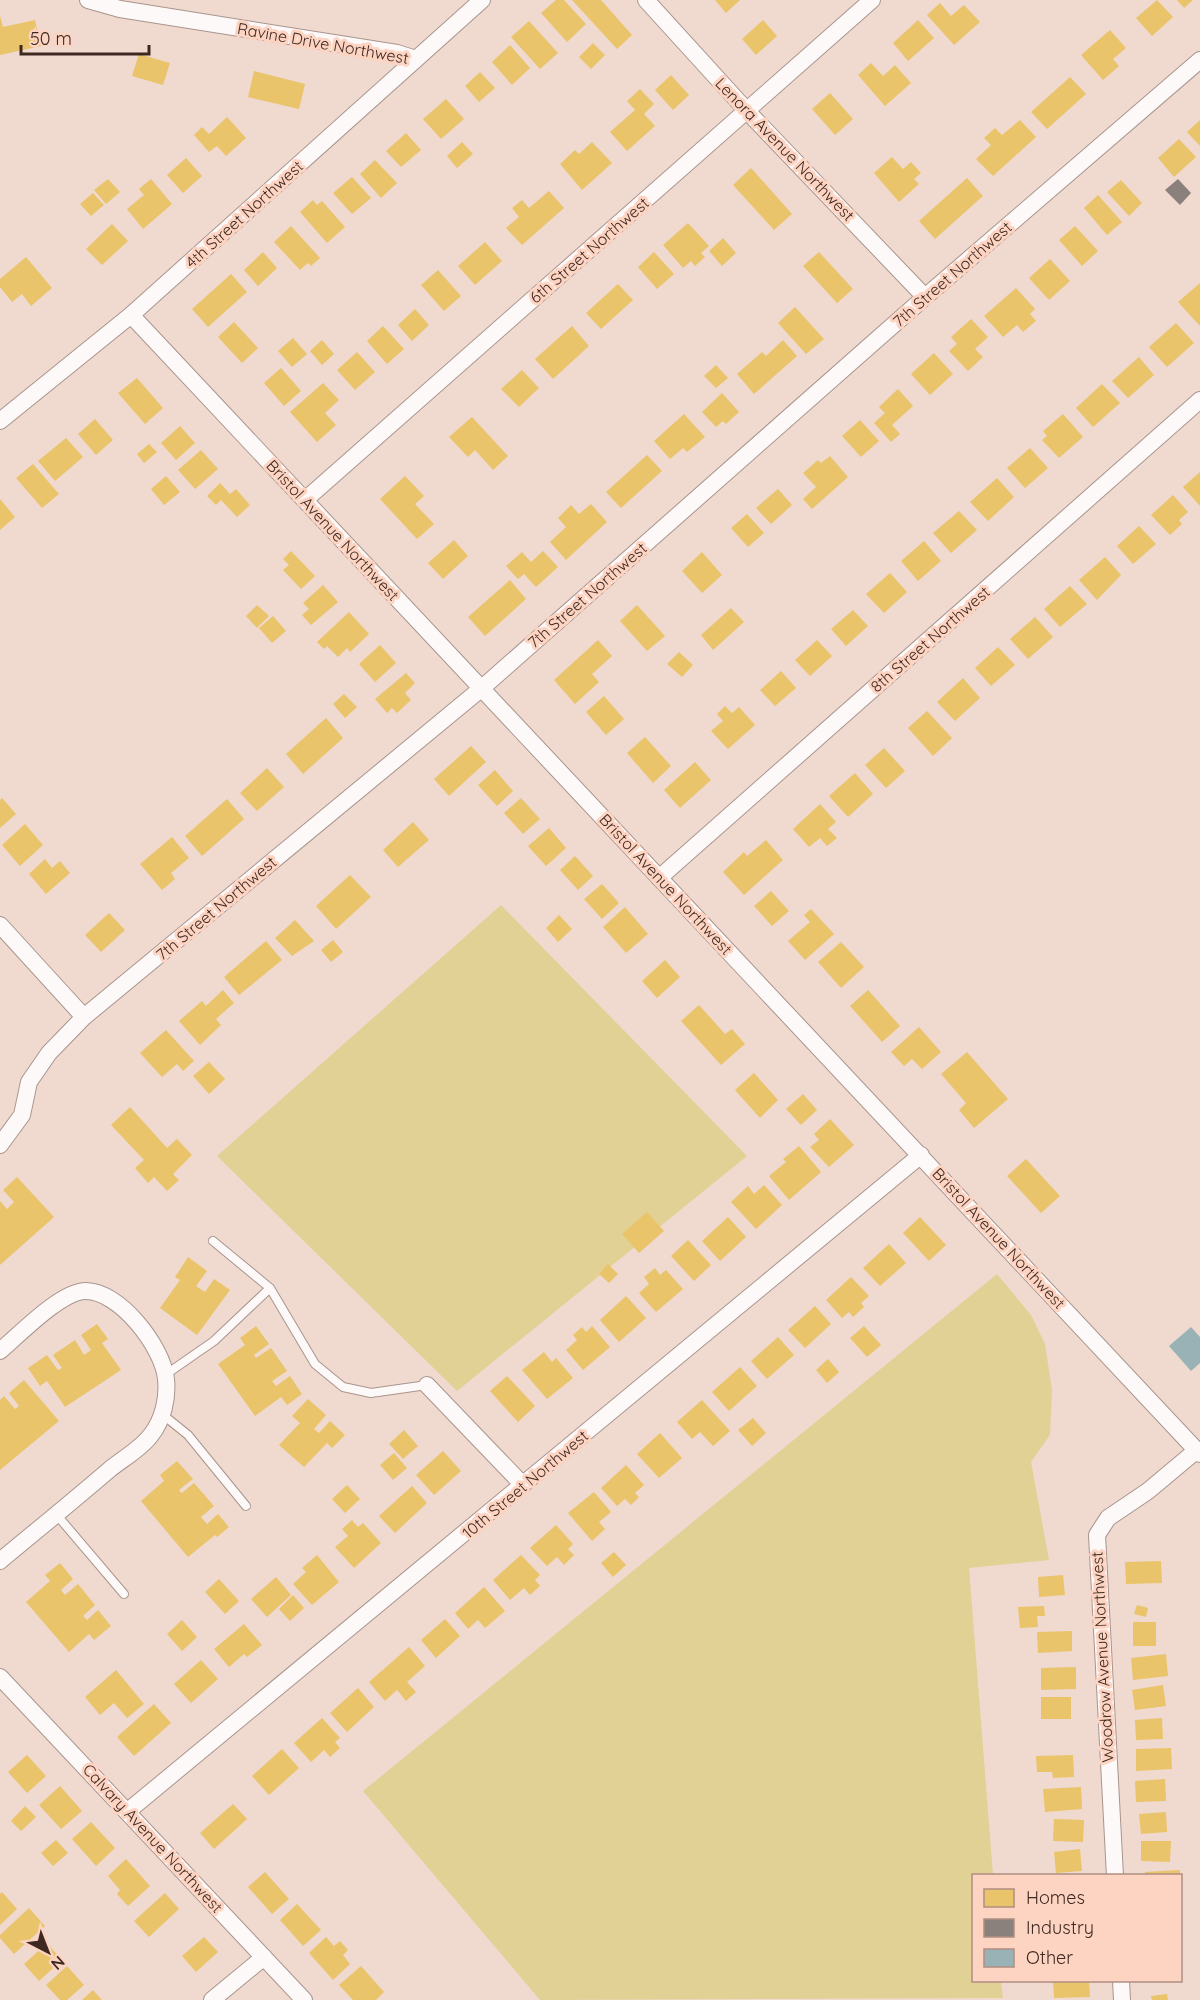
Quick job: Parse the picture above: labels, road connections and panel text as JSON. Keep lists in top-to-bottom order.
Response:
{
  "streets": {
    "street": [
      "Ravine Drive Northwest",
      "Lenora Avenue Northwest",
      "4th Street Northwest",
      "6th Street Northwest",
      "7th Street Northwest",
      "Bristol Avenue Northwest",
      "8th Street Northwest",
      "10th Street Northwest",
      "Woodrow Avenue Northwest",
      "Calvary Avenue Northwest"
    ]
  },
  "crossings": [
    ["Ravine Drive Northwest", "4th Street Northwest"],
    ["Lenora Avenue Northwest", "6th Street Northwest"],
    ["Lenora Avenue Northwest", "7th Street Northwest"],
    ["4th Street Northwest", "Bristol Avenue Northwest"],
    ["6th Street Northwest", "Bristol Avenue Northwest"],
    ["7th Street Northwest", "Bristol Avenue Northwest"],
    ["Bristol Avenue Northwest", "8th Street Northwest"],
    ["Bristol Avenue Northwest", "10th Street Northwest"],
    ["Bristol Avenue Northwest", "Woodrow Avenue Northwest"],
    ["10th Street Northwest", "Calvary Avenue Northwest"]
  ],
  "legend": ["Homes", "Industry", "Other"],
  "scale_bar": "50 m",
  "north": "bottom right"
}
